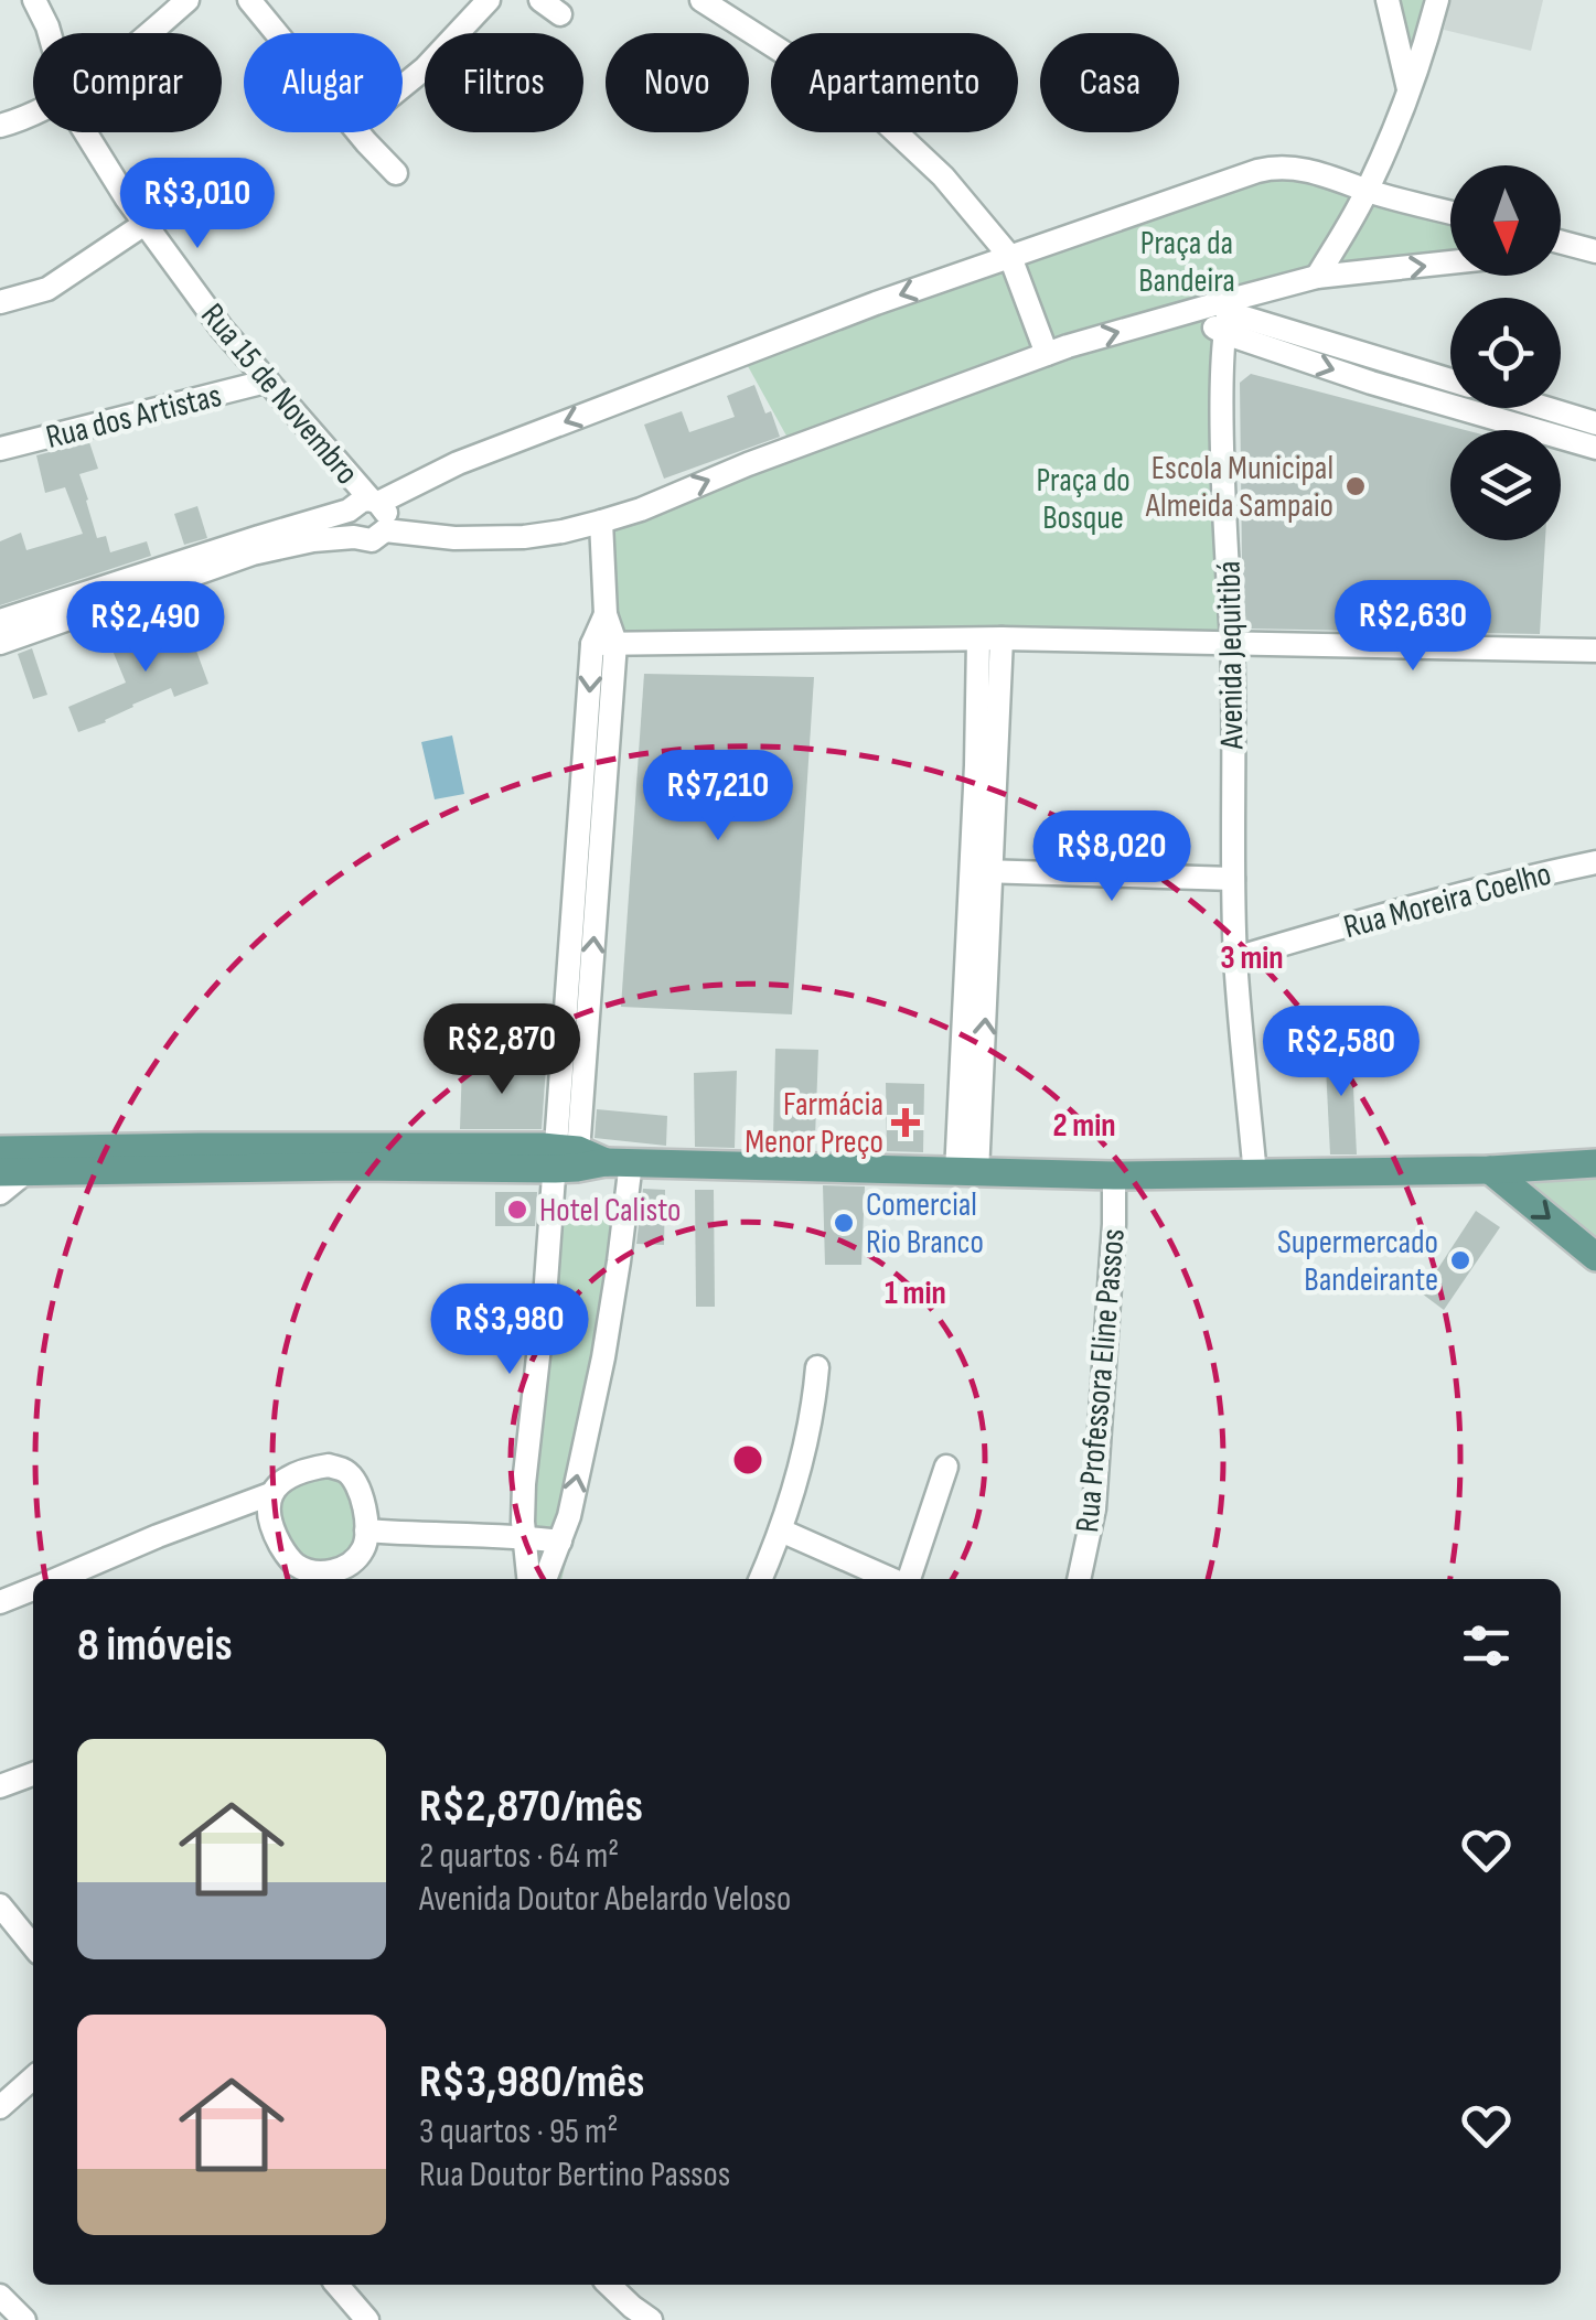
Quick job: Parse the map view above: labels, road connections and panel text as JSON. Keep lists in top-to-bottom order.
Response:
{
  "streets": {
    "street": [
      "Rua 15 de Novembro",
      "Rua dos Artistas",
      "Avenida Jequitibá",
      "Rua Moreira Coelho",
      "Rua Professora Eline Passos"
    ]
  },
  "crossings": [
    ["Rua 15 de Novembro", "Rua dos Artistas"],
    ["Avenida Jequitibá", "Rua Moreira Coelho"]
  ],
  "parks": ["Praça da Bandeira", "Praça do Bosque"],
  "places": {
    "other": [
      "Escola Municipal Almeida Sampaio",
      "Hotel Calisto",
      "Comercial Rio Branco",
      "Supermercado Bandeirante"
    ],
    "health": ["Farmácia Menor Preço"]
  },
  "north": "bottom",
  "page": {
    "chip": [
      "Comprar",
      "Alugar",
      "Filtros",
      "Novo",
      "Apartamento",
      "Casa"
    ],
    "price": [
      "R$3,010",
      "R$2,630",
      "R$2,490",
      "R$7,210",
      "R$8,020",
      "R$2,870",
      "R$2,580",
      "R$3,980"
    ],
    "heading": "8 imóveis",
    "list": [
      {
        "name": "R$2,870/mês",
        "note": "2 quartos · 64 m² · Avenida Doutor Abelardo Veloso"
      },
      {
        "name": "R$3,980/mês",
        "note": "3 quartos · 95 m² · Rua Doutor Bertino Passos"
      }
    ]
  },
  "rings": ["3 min", "2 min", "1 min"]
}
